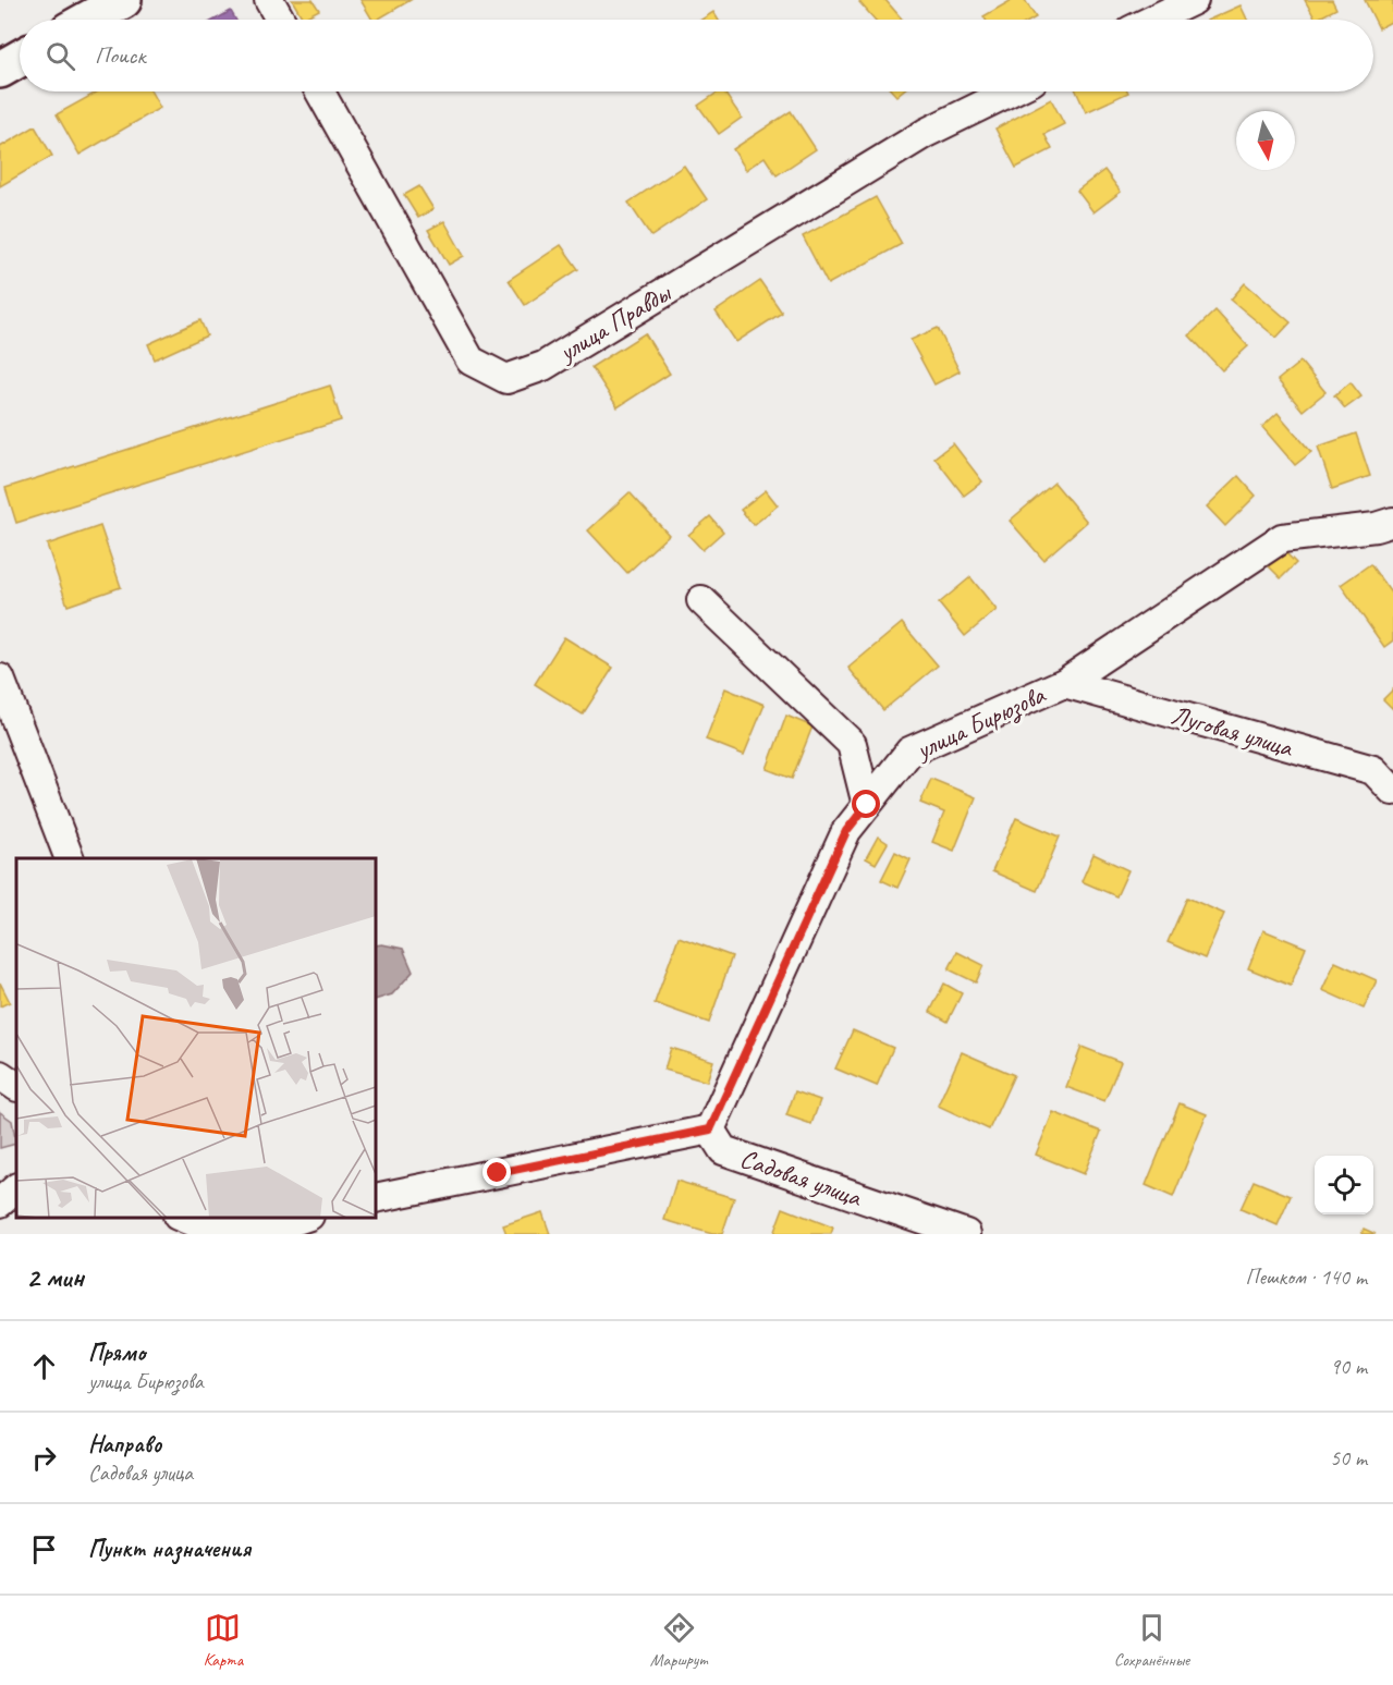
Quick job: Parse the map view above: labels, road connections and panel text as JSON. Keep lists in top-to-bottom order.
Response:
{
  "streets": {
    "street": [
      "улица Правды",
      "улица Бирюзова",
      "Луговая улица",
      "Садовая улица"
    ]
  },
  "crossings": [
    ["улица Бирюзова", "Луговая улица"],
    ["улица Бирюзова", "Садовая улица"]
  ],
  "north": "bottom",
  "page": {
    "search": "Поиск",
    "heading": ["2 мин", "Пешком · 140 m"],
    "list": [
      ["Прямо", "улица Бирюзова", "90 m"],
      ["Направо", "Садовая улица", "50 m"],
      "Пункт назначения"
    ],
    "nav": ["Карта", "Маршрут", "Сохранённые"]
  }
}
